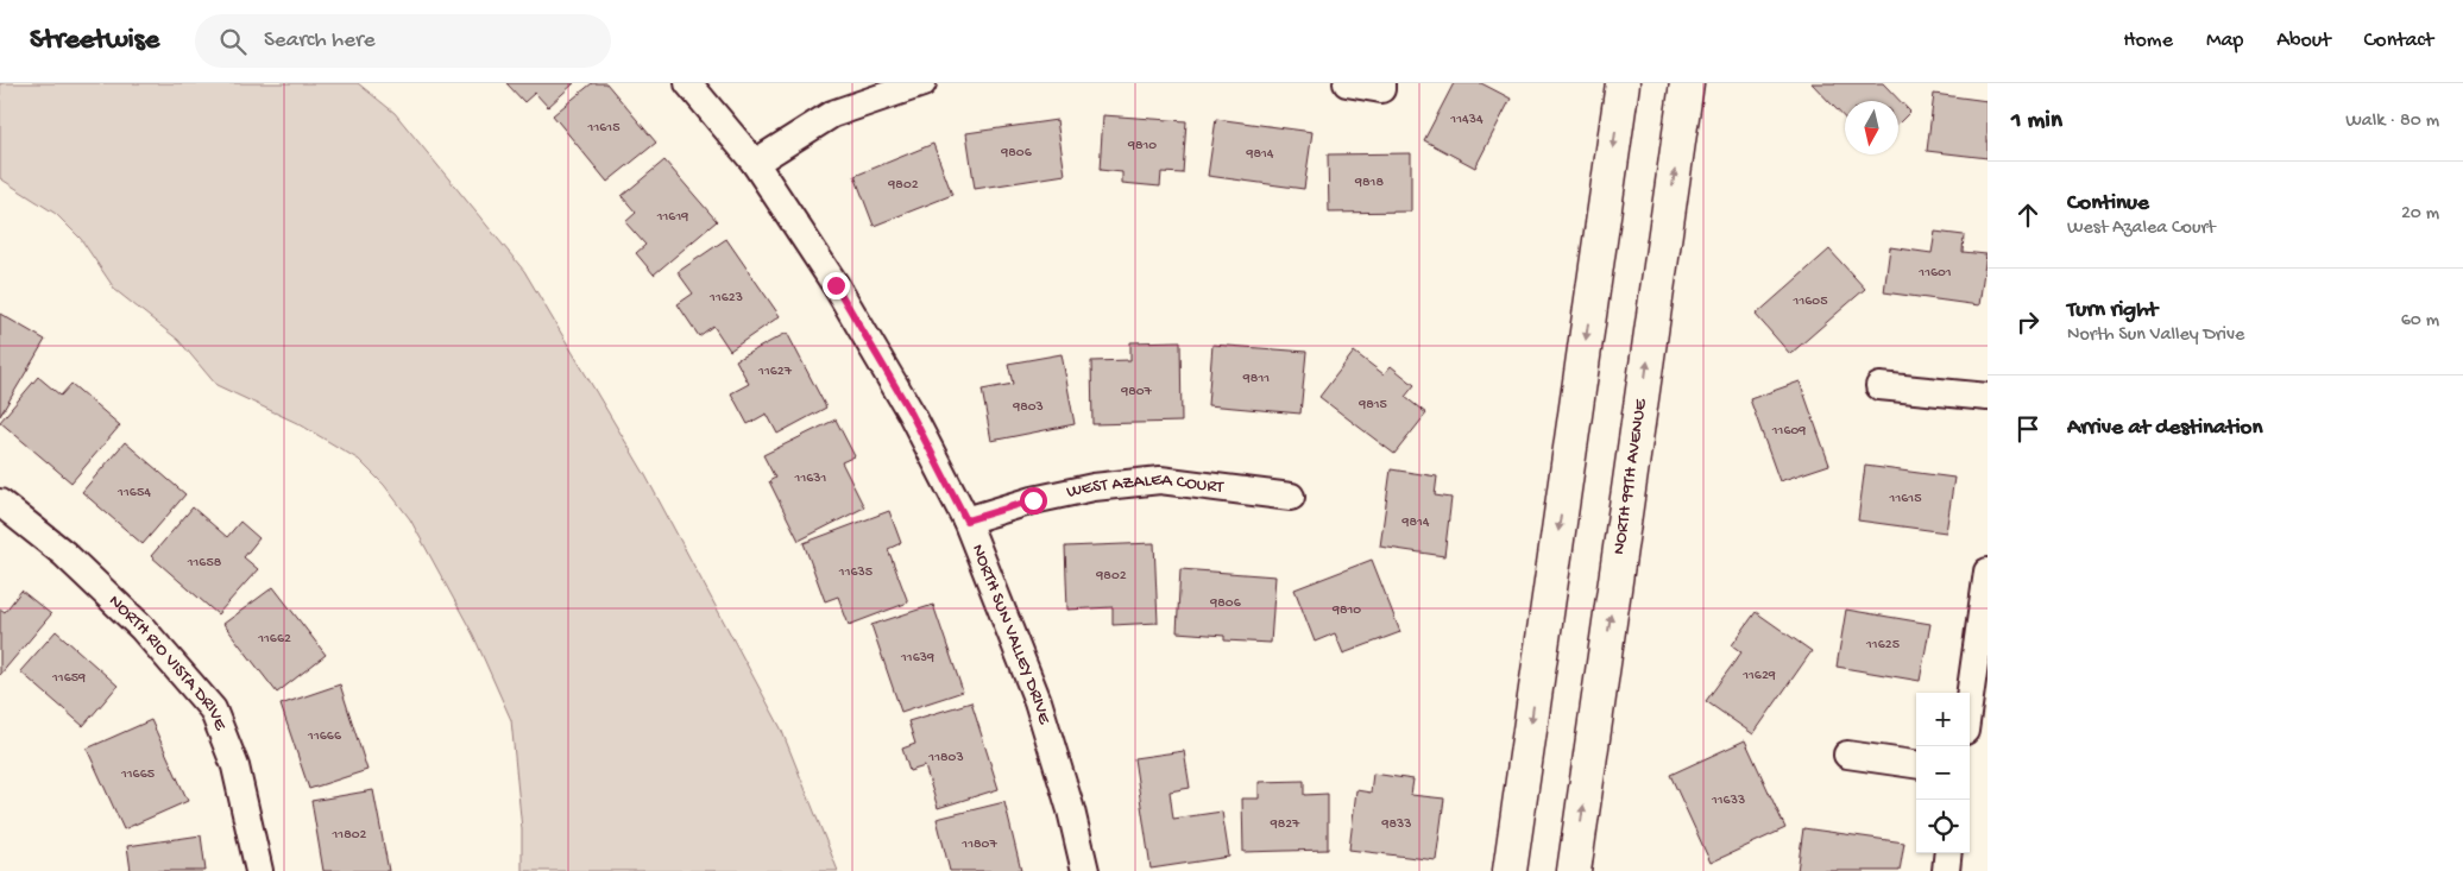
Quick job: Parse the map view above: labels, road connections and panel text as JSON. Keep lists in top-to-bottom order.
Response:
{
  "streets": {
    "main road": ["NORTH 99TH AVENUE"],
    "street": ["WEST AZALEA COURT", "NORTH SUN VALLEY DRIVE", "NORTH RIO VISTA DRIVE"]
  },
  "crossings": [
    ["WEST AZALEA COURT", "NORTH SUN VALLEY DRIVE"]
  ],
  "house_numbers": [
    "11434",
    "11615",
    "9810",
    "9806",
    "9814",
    "9818",
    "9802",
    "11619",
    "11601",
    "11623",
    "11605",
    "11627",
    "9811",
    "9807",
    "9815",
    "9803",
    "11609",
    "11631",
    "11654",
    "11615",
    "9814",
    "11658",
    "11635",
    "9802",
    "9806",
    "9810",
    "11662",
    "11625",
    "11639",
    "11629",
    "11659",
    "11666",
    "11803",
    "11665",
    "11633",
    "9827",
    "9833",
    "11802",
    "11807"
  ],
  "north": "bottom",
  "page": {
    "header": "Streetwise",
    "search": "Search here",
    "nav": [
      "Home",
      "Map",
      "About",
      "Contact"
    ],
    "heading": ["1 min", "Walk · 80 m"],
    "list": [
      ["Continue", "West Azalea Court", "20 m"],
      ["Turn right", "North Sun Valley Drive", "60 m"],
      "Arrive at destination"
    ],
    "map_buttons": ["+", "−"]
  }
}
